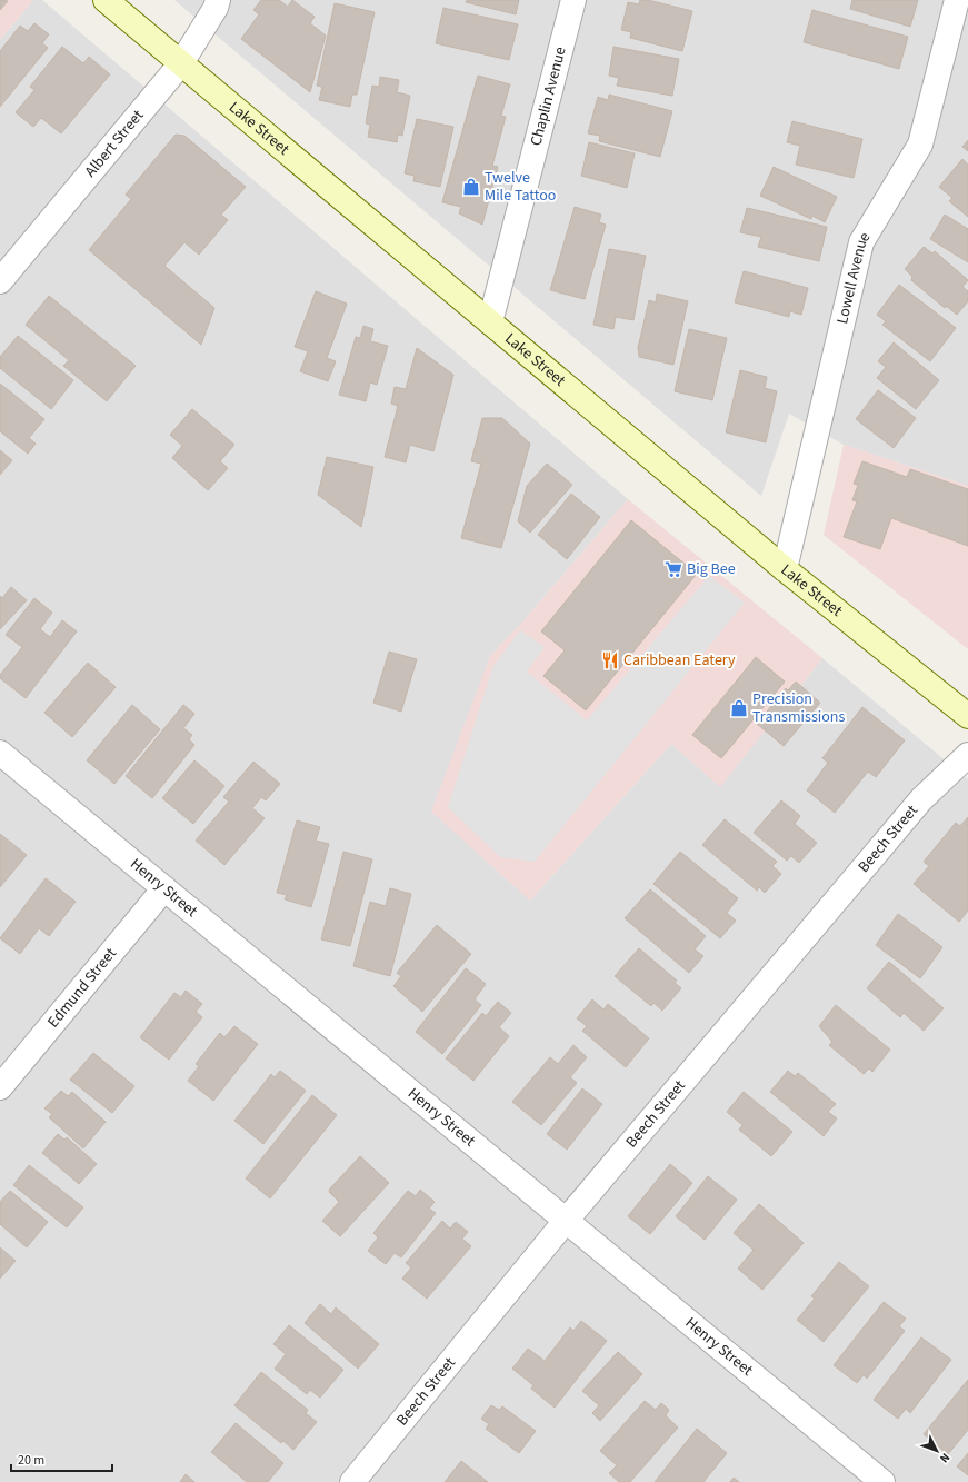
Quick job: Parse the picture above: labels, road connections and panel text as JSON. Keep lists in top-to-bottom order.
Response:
{
  "streets": {
    "main road": ["Lake Street"],
    "street": [
      "Chaplin Avenue",
      "Albert Street",
      "Lowell Avenue",
      "Beech Street",
      "Henry Street",
      "Edmund Street"
    ]
  },
  "crossings": [
    ["Chaplin Avenue", "Lake Street"],
    ["Lake Street", "Albert Street"],
    ["Lake Street", "Lowell Avenue"],
    ["Beech Street", "Henry Street"],
    ["Henry Street", "Edmund Street"]
  ],
  "places": {
    "shop": ["Twelve Mile Tattoo", "Precision Transmissions"],
    "supermarket": ["Big Bee"],
    "restaurant": ["Caribbean Eatery"]
  },
  "scale_bar": "20 m",
  "north": "bottom right"
}
